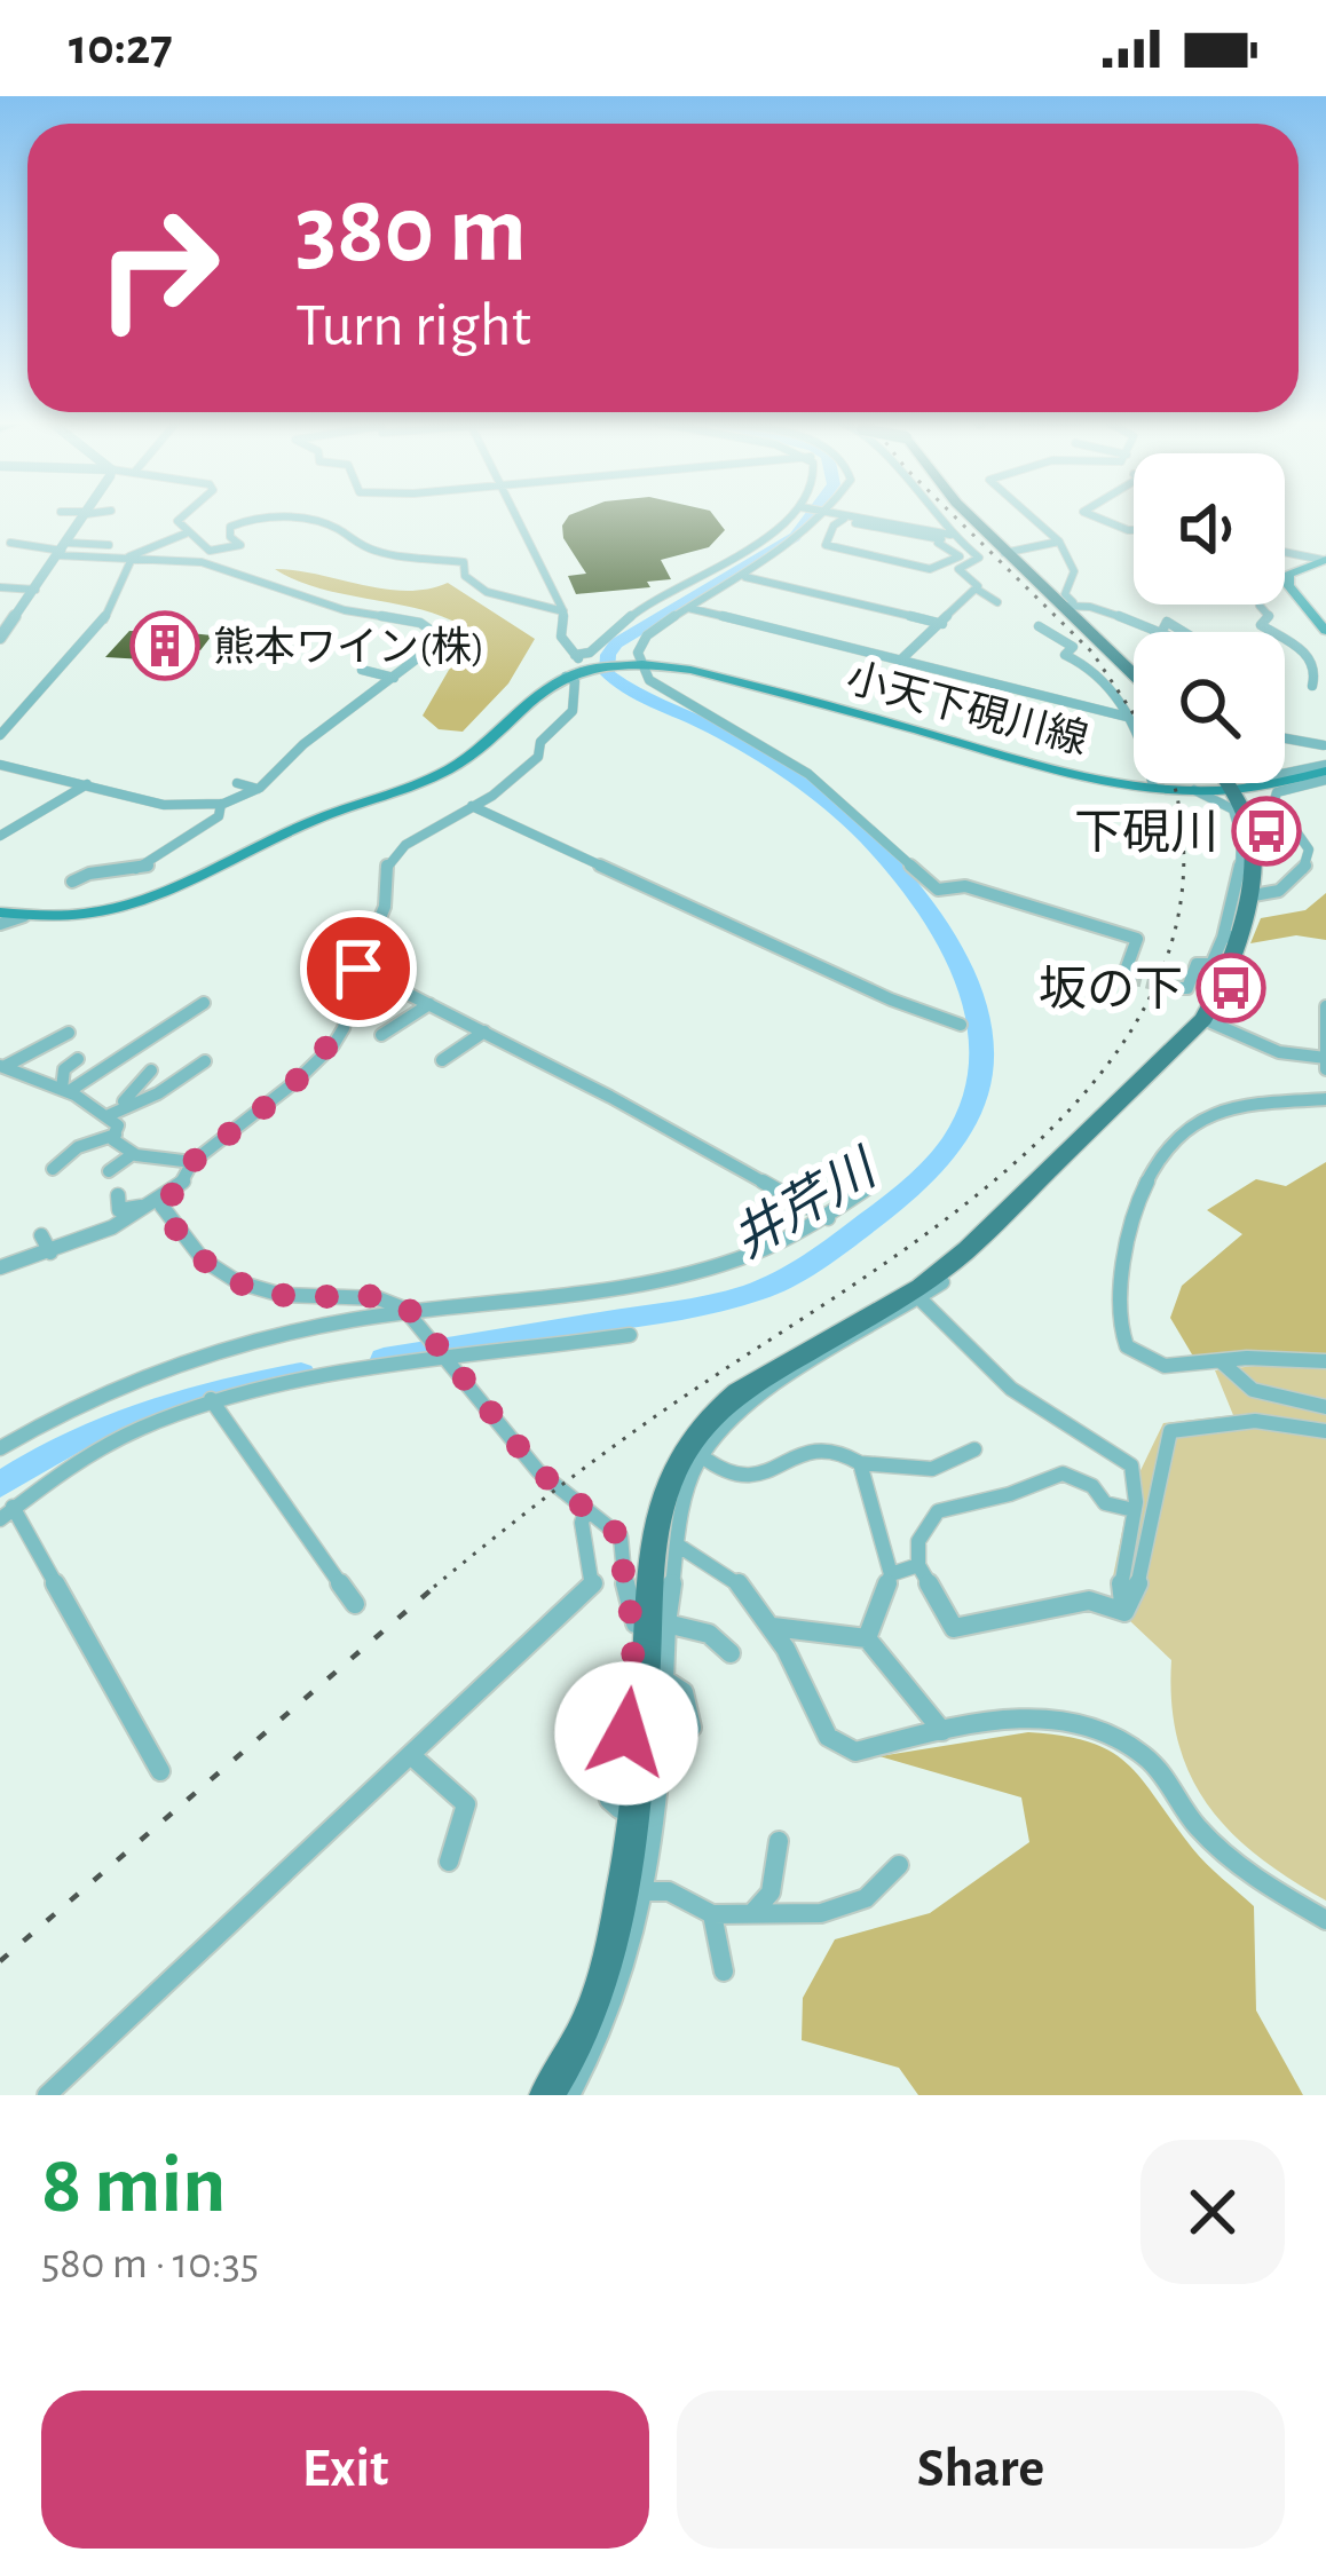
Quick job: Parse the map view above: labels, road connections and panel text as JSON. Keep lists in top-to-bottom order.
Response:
{
  "streets": {
    "main road": ["小天下硯川線"]
  },
  "water": ["井芹川"],
  "places": {
    "building": ["熊本ワイン(株)"],
    "bus stop": ["下硯川", "坂の下"]
  },
  "page": {
    "status": "10:27",
    "turn": ["380 m", "Turn right"],
    "heading": ["8 min", "580 m · 10:35"],
    "buttons": ["Exit", "Share"]
  }
}
